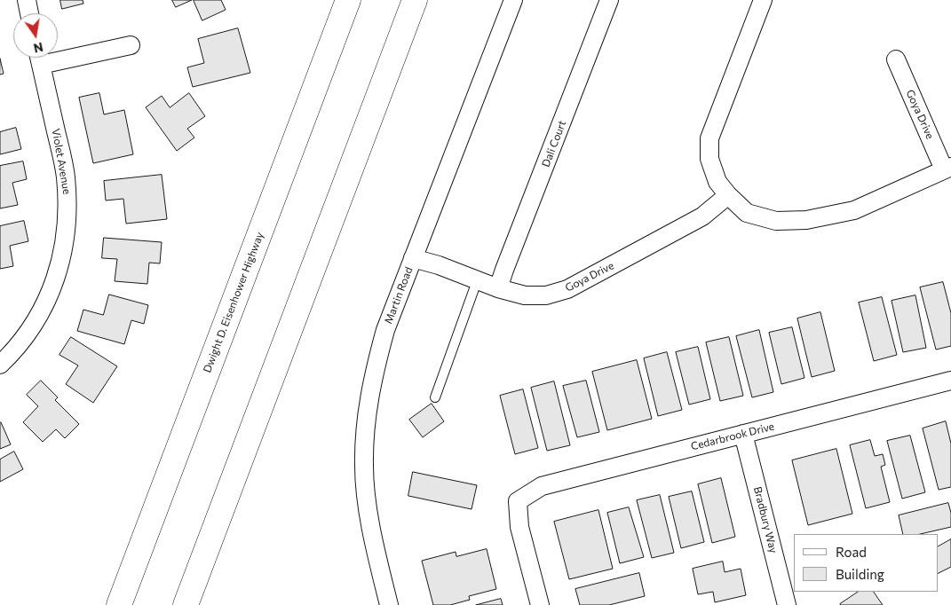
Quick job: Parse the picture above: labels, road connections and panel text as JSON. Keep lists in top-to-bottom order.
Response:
{
  "streets": {
    "highway": ["Dwight D. Eisenhower Highway"],
    "street": [
      "Goya Drive",
      "Dali Court",
      "Violet Avenue",
      "Martin Road",
      "Cedarbrook Drive",
      "Bradbury Way"
    ]
  },
  "crossings": [
    ["Goya Drive", "Dali Court"],
    ["Goya Drive", "Martin Road"],
    ["Cedarbrook Drive", "Bradbury Way"]
  ],
  "legend": ["Road", "Building"],
  "north": "bottom"
}
